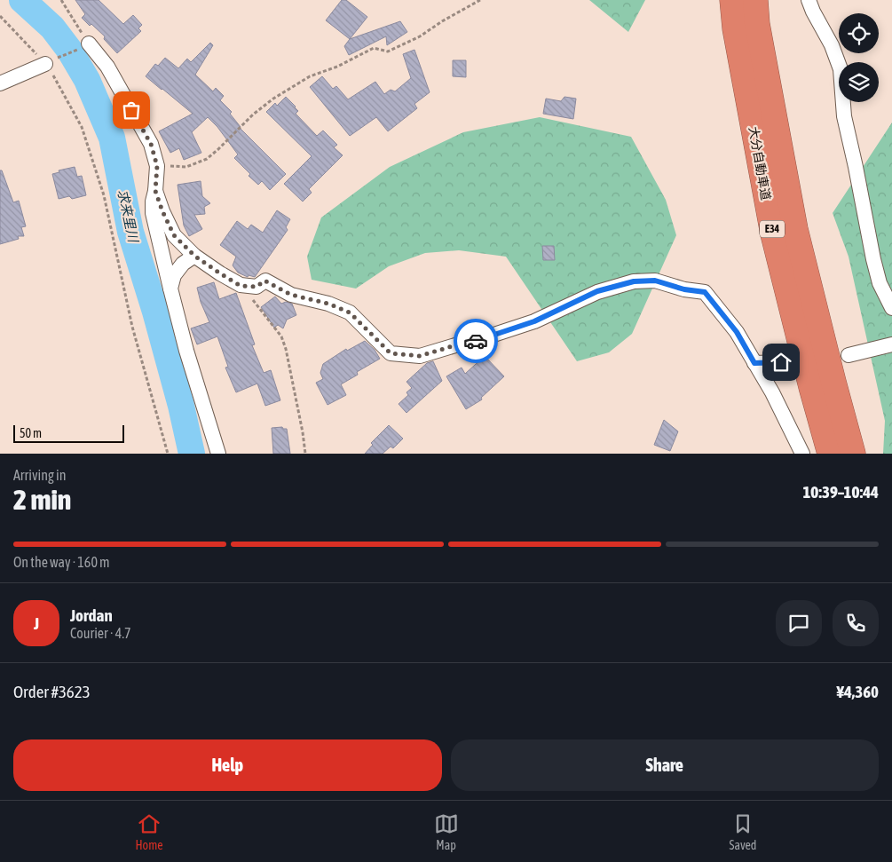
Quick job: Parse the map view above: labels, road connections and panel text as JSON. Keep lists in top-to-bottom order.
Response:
{
  "streets": {
    "highway": ["大分自動車道", "E34"]
  },
  "water": ["求来里川"],
  "scale_bar": "50 m",
  "page": {
    "scale": "50 m",
    "heading": ["2 min", "Arriving in", "10:39–10:44"],
    "panel": [
      "Jordan",
      "Courier · 4.7",
      "Order #3623",
      "¥4,360"
    ],
    "bar": "On the way · 160 m",
    "round": "J",
    "buttons": ["Help", "Share"],
    "tabs": ["Home", "Map", "Saved"]
  }
}
